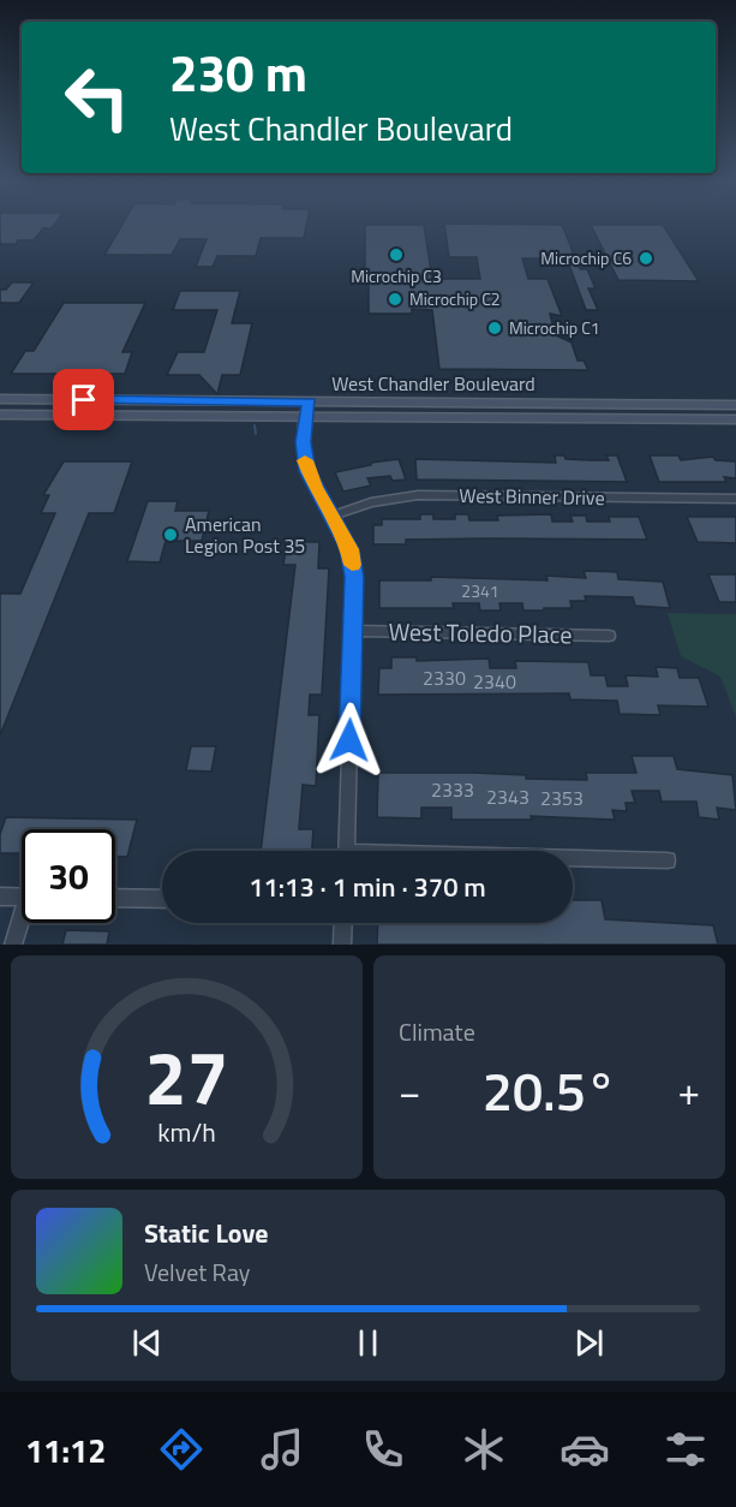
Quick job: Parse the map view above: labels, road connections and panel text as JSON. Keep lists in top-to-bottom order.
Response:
{
  "streets": {
    "main road": ["West Chandler Boulevard"],
    "street": ["West Binner Drive", "West Toledo Place"]
  },
  "places": [
    "Microchip C3",
    "Microchip C6",
    "Microchip C2",
    "Microchip C1",
    "American Legion Post 35"
  ],
  "house_numbers": [
    "2341",
    "2330",
    "2340",
    "2333",
    "2343",
    "2353"
  ],
  "page": {
    "turn": ["230 m", "West Chandler Boulevard"],
    "limit": "30",
    "trip": "11:13 · 1 min · 370 m",
    "tile": "Climate",
    "heat": ["−", "20.5°", "+"],
    "song": ["Static Love", "Velvet Ray"],
    "tabs": "11:12",
    "gauge": ["27", "km/h"]
  }
}
